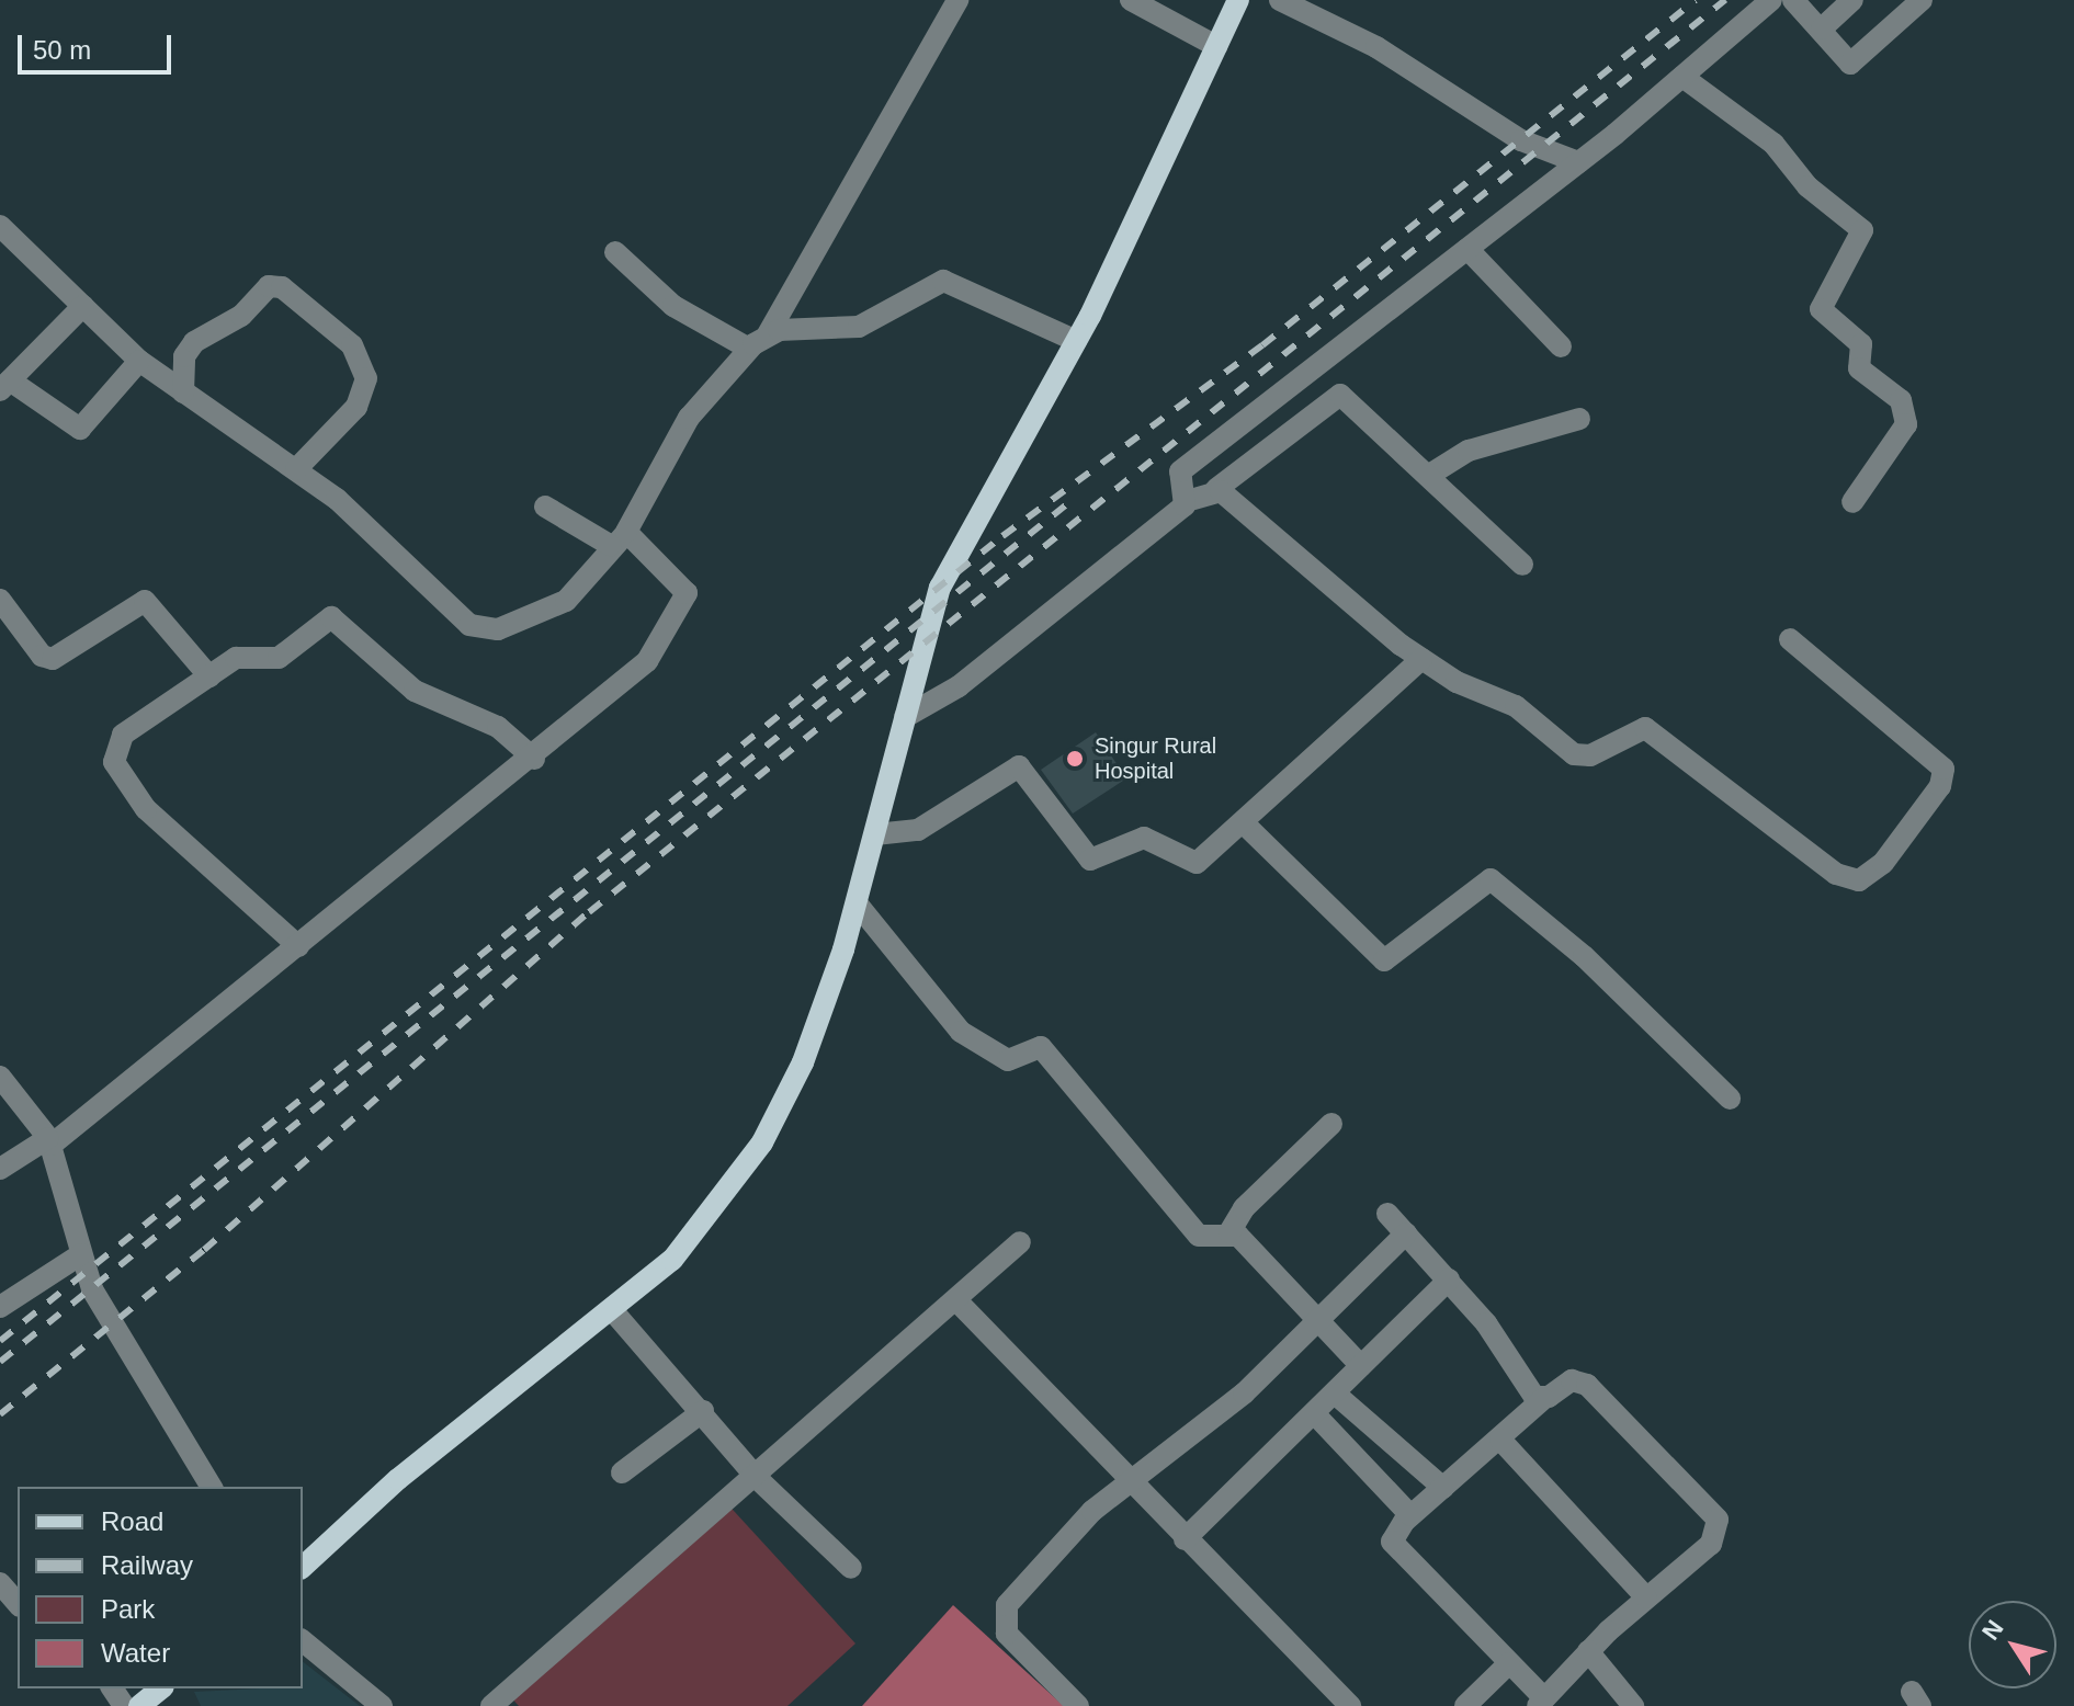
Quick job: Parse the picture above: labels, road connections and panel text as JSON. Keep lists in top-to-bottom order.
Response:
{
  "places": ["Singur Rural Hospital"],
  "legend": [
    "Road",
    "Railway",
    "Park",
    "Water"
  ],
  "scale_bar": "50 m",
  "north": "top left"
}
